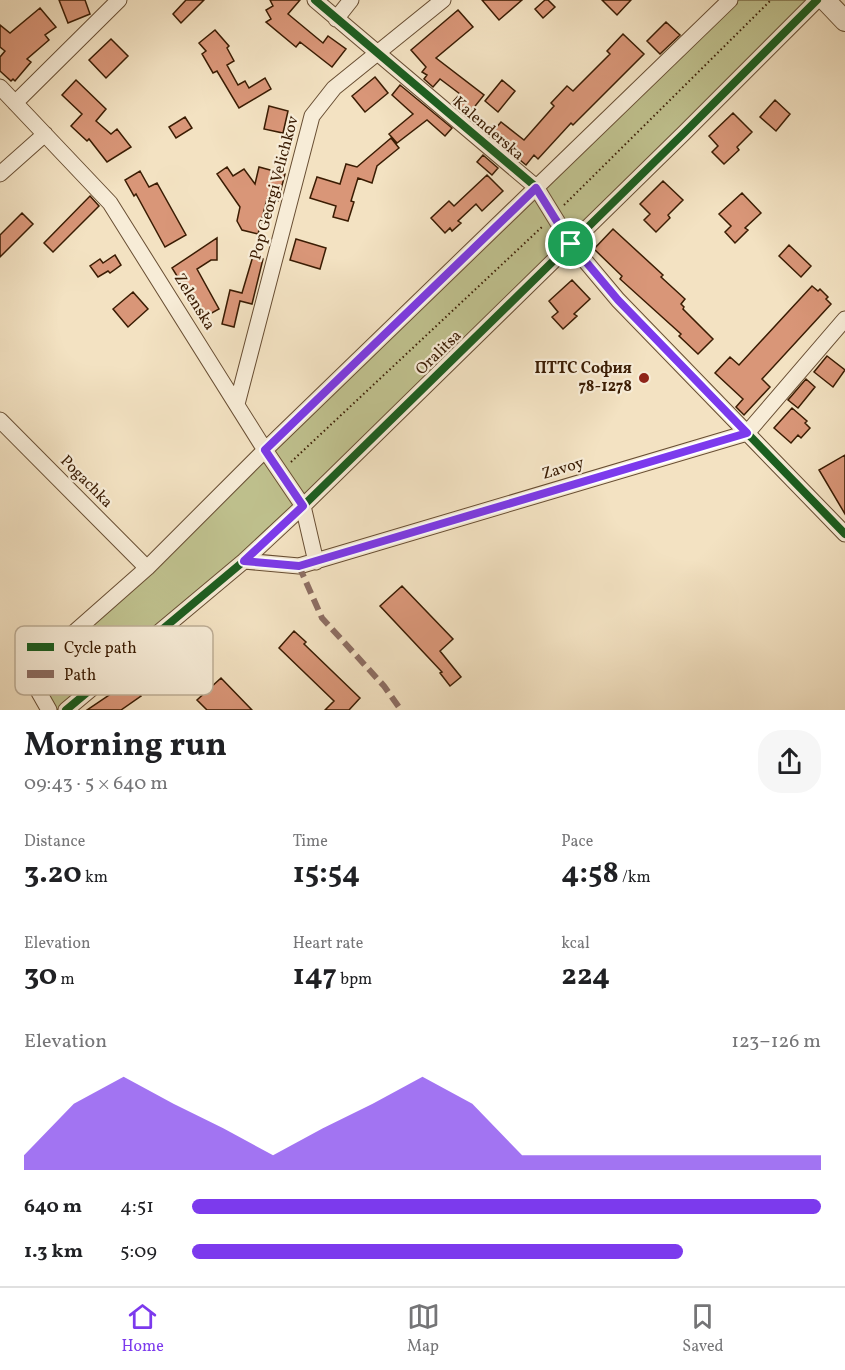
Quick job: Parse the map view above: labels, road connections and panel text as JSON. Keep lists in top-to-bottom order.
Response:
{
  "streets": {
    "street": [
      "Kalenderska",
      "Pop Georgi Velichkov",
      "Zelenska",
      "Oralitsa",
      "Zavoy",
      "Pogachka"
    ]
  },
  "crossings": [
    ["Kalenderska", "Pop Georgi Velichkov"],
    ["Kalenderska", "Oralitsa"],
    ["Kalenderska", "Zavoy"],
    ["Pop Georgi Velichkov", "Zelenska"],
    ["Zelenska", "Oralitsa"],
    ["Zelenska", "Zavoy"],
    ["Oralitsa", "Zavoy"]
  ],
  "places": ["ПТТС София 78-1278"],
  "legend": ["Cycle path", "Path"],
  "page": {
    "heading": ["Morning run", "09:43 · 5 × 640 m"],
    "stats": [
      ["Distance", "3.20 km"],
      ["Time", "15:54"],
      ["Pace", "4:58 /km"],
      ["Elevation", "30 m"],
      ["Heart rate", "147 bpm"],
      ["kcal", "224"]
    ],
    "chart": ["Elevation", "123–126 m"],
    "list": [
      {
        "name": "640 m",
        "note": "4:51"
      },
      {
        "name": "1.3 km",
        "note": "5:09"
      }
    ],
    "tabs": ["Home", "Map", "Saved"]
  }
}
